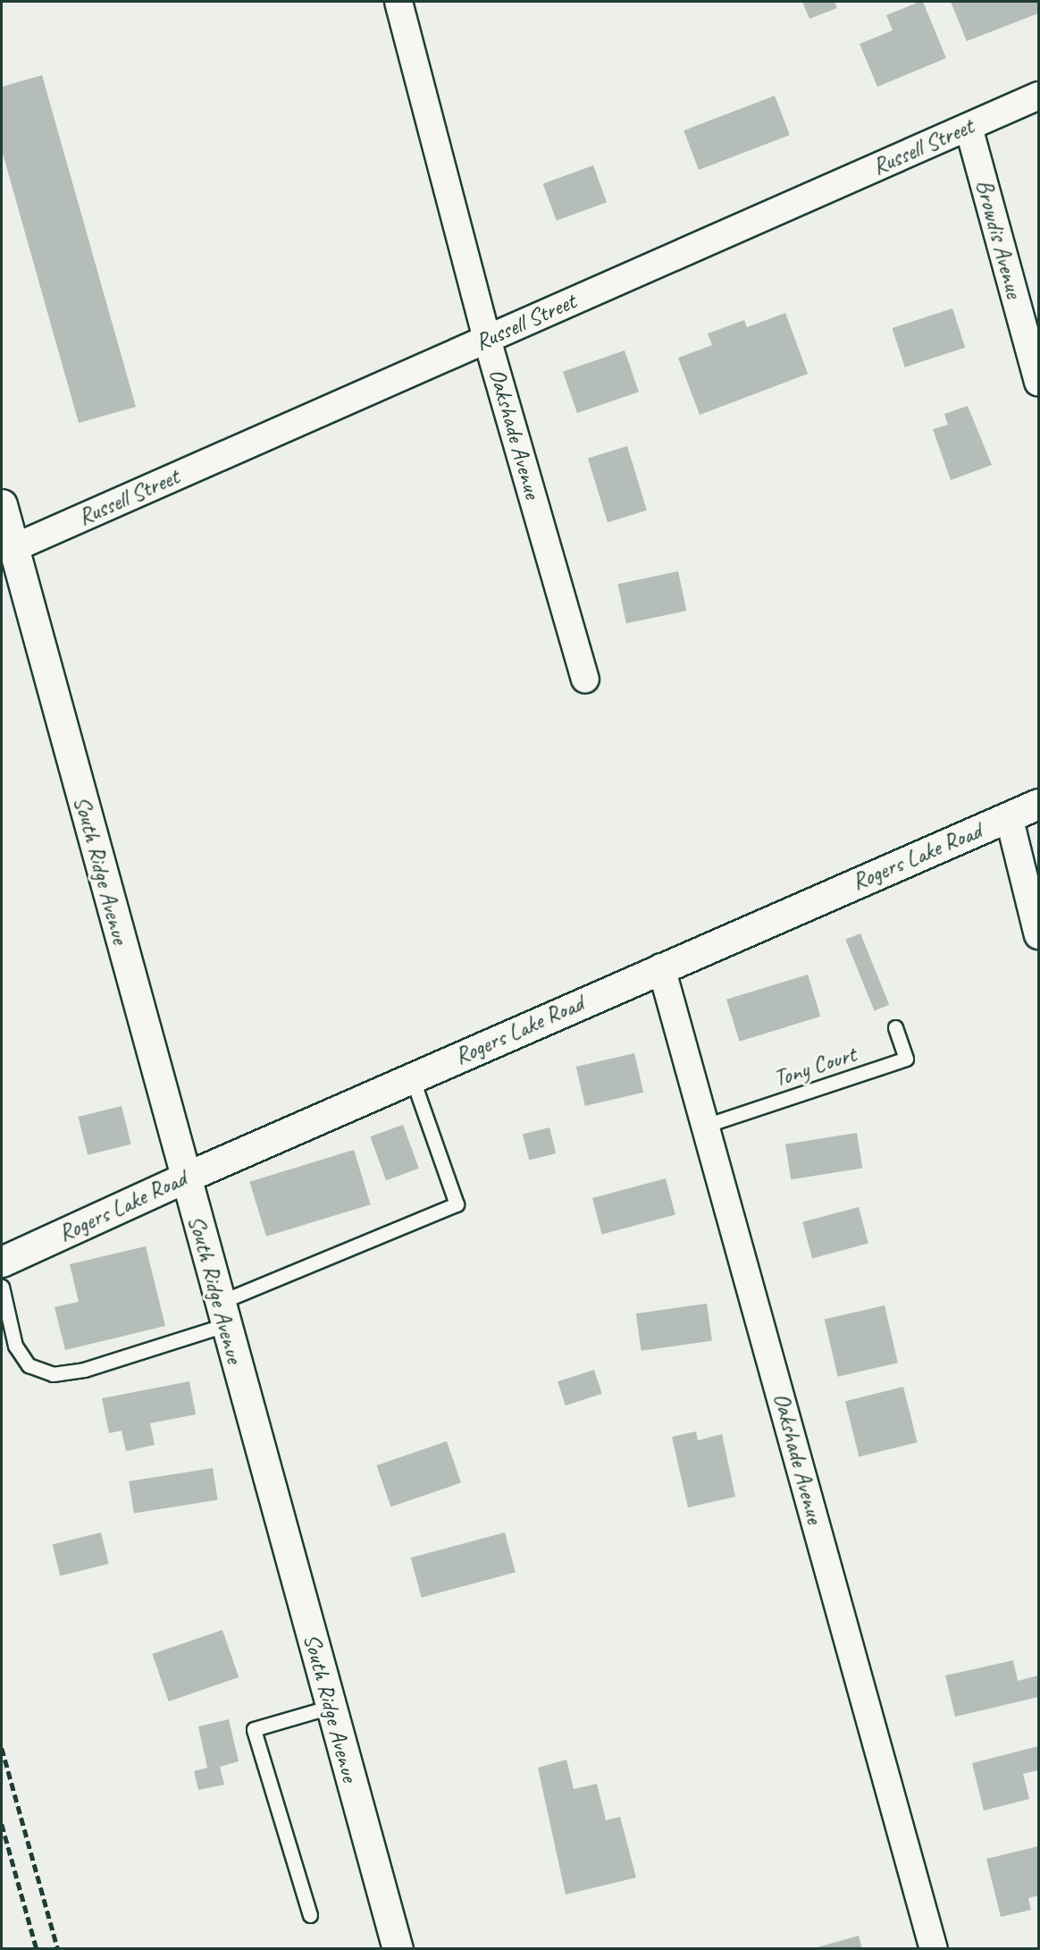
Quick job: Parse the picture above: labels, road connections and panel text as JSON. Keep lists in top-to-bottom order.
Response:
{
  "streets": {
    "street": [
      "Russell Street",
      "Browdis Avenue",
      "Oakshade Avenue",
      "Rogers Lake Road",
      "South Ridge Avenue"
    ],
    "lane": ["Tony Court"]
  },
  "crossings": [
    ["Russell Street", "Browdis Avenue"],
    ["Russell Street", "Oakshade Avenue"],
    ["Russell Street", "South Ridge Avenue"],
    ["Oakshade Avenue", "Rogers Lake Road"],
    ["Oakshade Avenue", "Tony Court"],
    ["Rogers Lake Road", "South Ridge Avenue"]
  ]
}
